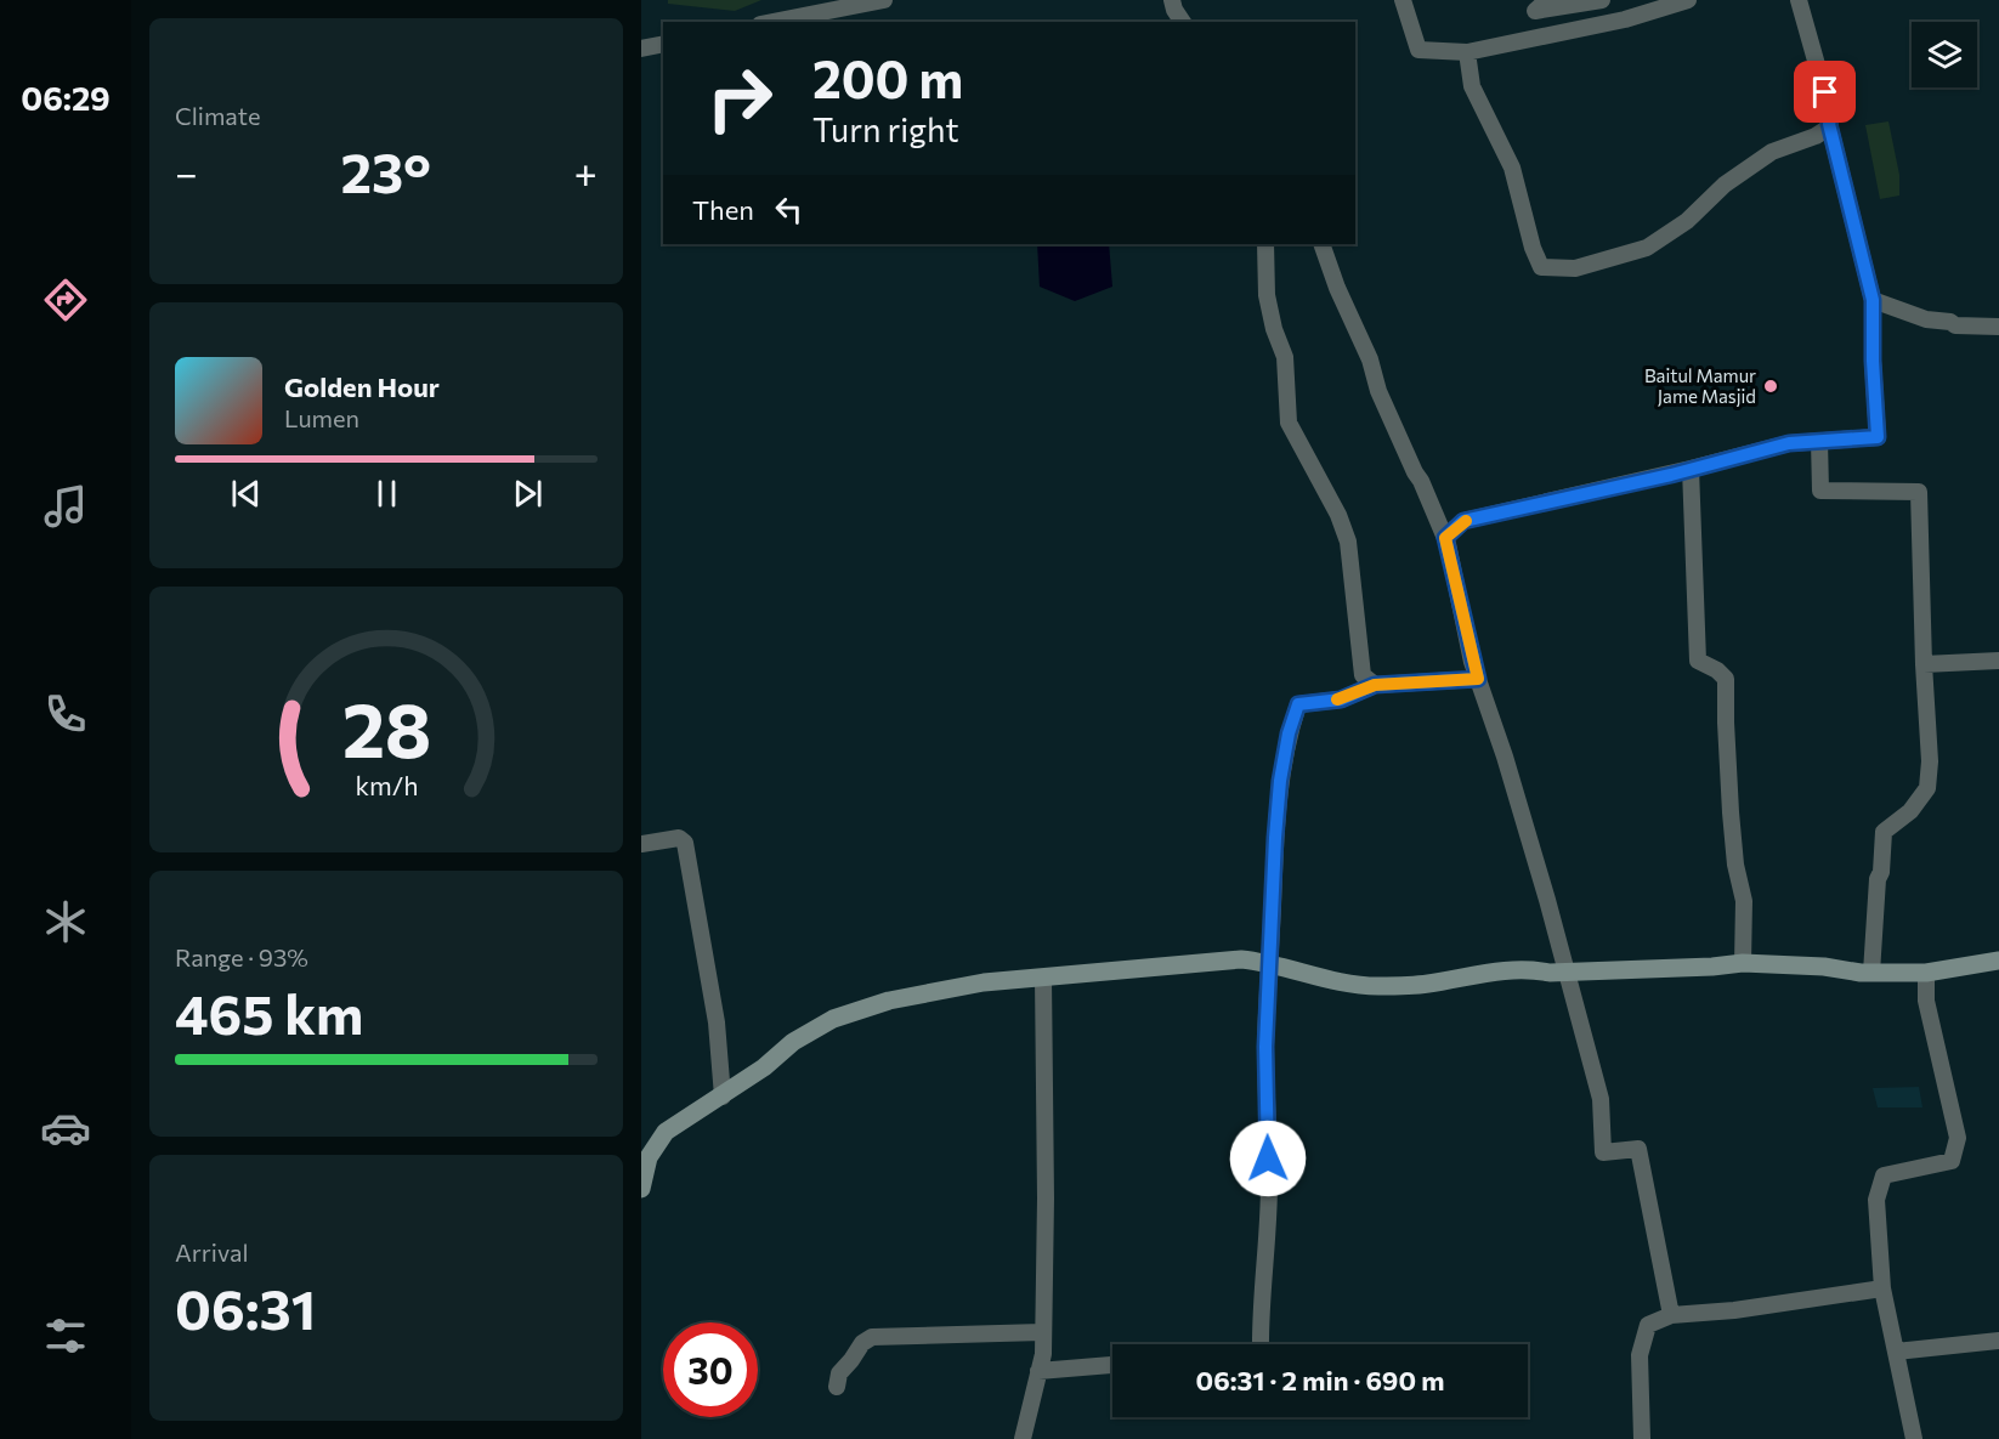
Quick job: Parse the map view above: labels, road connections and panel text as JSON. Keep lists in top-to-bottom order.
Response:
{
  "places": ["Baitul Mamur Jame Masjid"],
  "page": {
    "tabs": "06:29",
    "tile": [
      "Climate",
      ["Range · 93%", "465 km"],
      ["Arrival", "06:31"]
    ],
    "turn": ["200 m", "Turn right"],
    "heat": ["−", "23°", "+"],
    "then": "Then",
    "song": ["Golden Hour", "Lumen"],
    "limit": "30",
    "trip": "06:31 · 2 min · 690 m",
    "gauge": ["28", "km/h"]
  }
}
